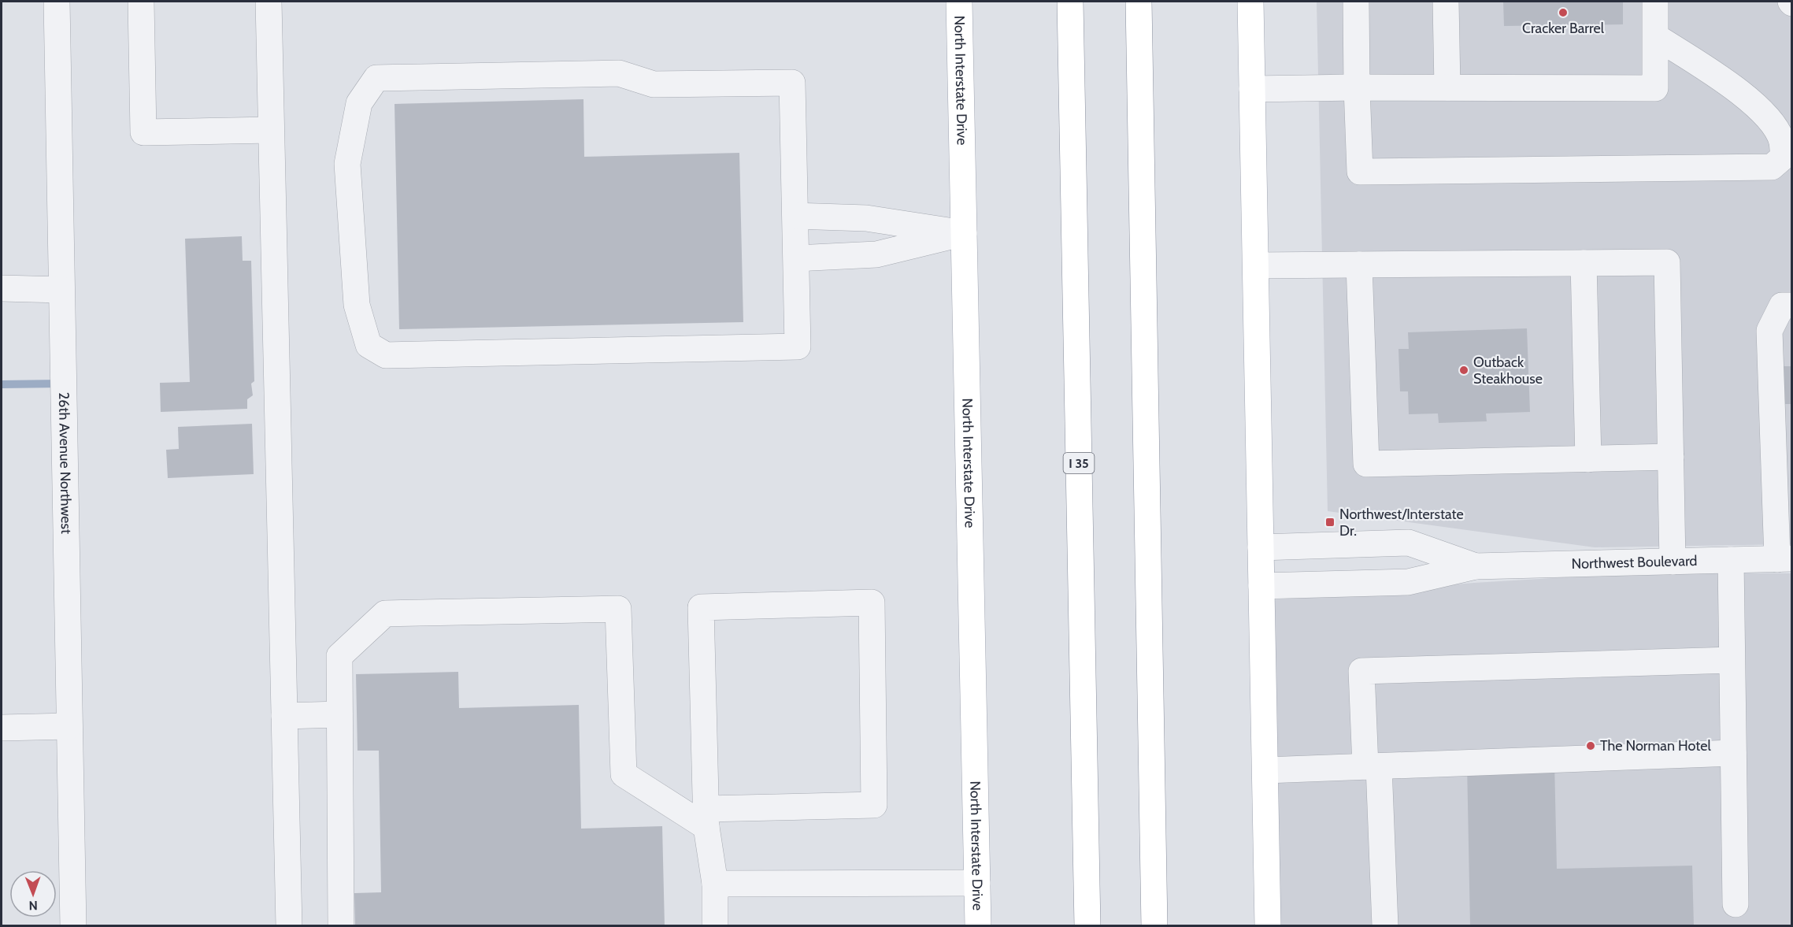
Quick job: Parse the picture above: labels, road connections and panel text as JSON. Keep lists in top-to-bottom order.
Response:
{
  "streets": {
    "main road": ["North Interstate Drive", "I 35"],
    "street": ["26th Avenue Northwest", "Northwest Boulevard"]
  },
  "places": {
    "other": ["Cracker Barrel", "Outback Steakhouse", "The Norman Hotel"],
    "transit": ["Northwest/Interstate Dr."]
  },
  "north": "bottom"
}
